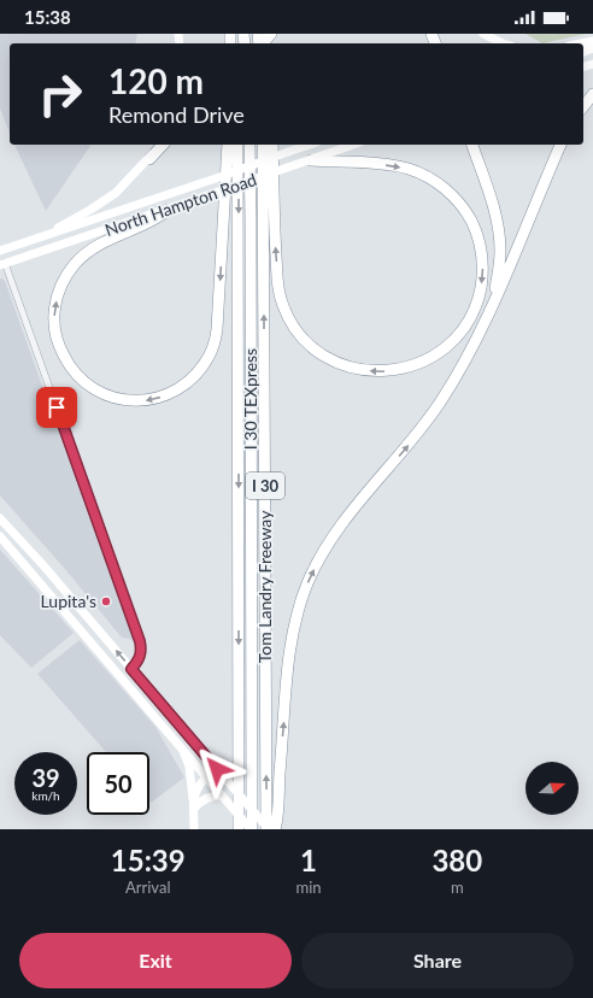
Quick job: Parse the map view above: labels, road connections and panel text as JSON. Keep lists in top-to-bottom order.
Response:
{
  "streets": {
    "highway": ["I 30 TEXpress", "I 30", "Tom Landry Freeway"],
    "main road": ["North Hampton Road"]
  },
  "places": ["Lupita's"],
  "north": "right",
  "page": {
    "status": "15:38",
    "turn": ["120 m", "Remond Drive"],
    "speed": "39 km/h",
    "limit": "50",
    "eta": [
      "15:39",
      "Arrival",
      "1",
      "min",
      "380",
      "m"
    ],
    "buttons": ["Exit", "Share"]
  }
}
